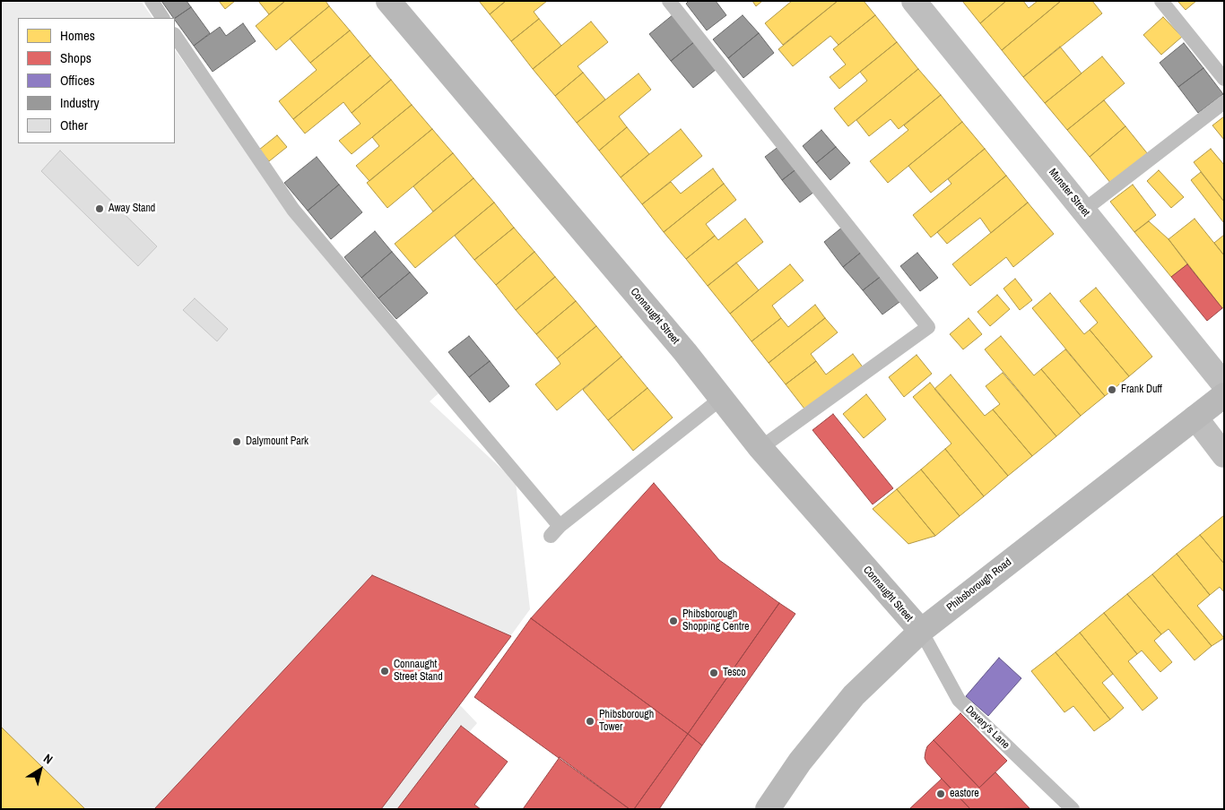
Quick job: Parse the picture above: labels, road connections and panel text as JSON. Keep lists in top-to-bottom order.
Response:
{
  "streets": {
    "street": ["Munster Street", "Connaught Street", "Phibsborough Road"],
    "lane": ["Devery's Lane"]
  },
  "crossings": [
    ["Connaught Street", "Phibsborough Road"],
    ["Connaught Street", "Devery's Lane"],
    ["Phibsborough Road", "Devery's Lane"]
  ],
  "places": [
    "Away Stand",
    "Frank Duff",
    "Dalymount Park",
    "Phibsborough Shopping Centre",
    "Connaught Street Stand",
    "Tesco",
    "Phibsborough Tower",
    "eastore"
  ],
  "legend": [
    "Homes",
    "Shops",
    "Offices",
    "Industry",
    "Other"
  ],
  "north": "top right"
}
